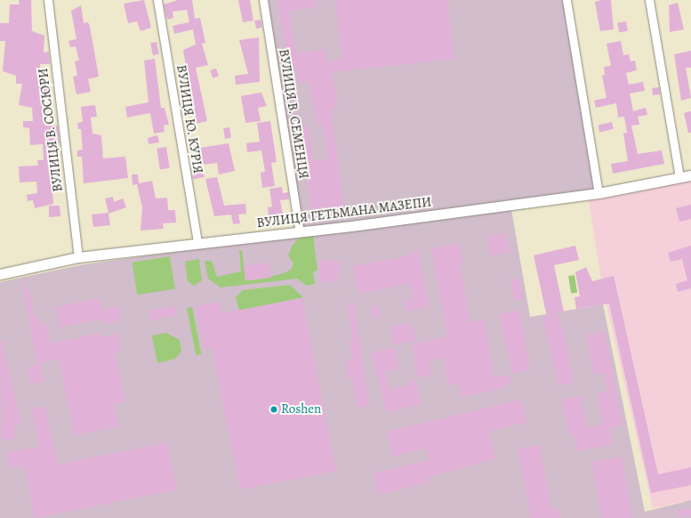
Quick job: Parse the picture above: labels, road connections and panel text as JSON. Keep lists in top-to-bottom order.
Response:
{
  "streets": {
    "street": [
      "ВУЛИЦЯ В. СЕМЕНЦЯ",
      "ВУЛИЦЯ Ю. КУРІЯ",
      "ВУЛИЦЯ В. СОСЮРИ",
      "ВУЛИЦЯ ГЕТЬМАНА МАЗЕПИ"
    ]
  },
  "crossings": [
    ["ВУЛИЦЯ В. СЕМЕНЦЯ", "ВУЛИЦЯ ГЕТЬМАНА МАЗЕПИ"],
    ["ВУЛИЦЯ Ю. КУРІЯ", "ВУЛИЦЯ ГЕТЬМАНА МАЗЕПИ"],
    ["ВУЛИЦЯ В. СОСЮРИ", "ВУЛИЦЯ ГЕТЬМАНА МАЗЕПИ"]
  ],
  "places": ["Roshen"]
}
